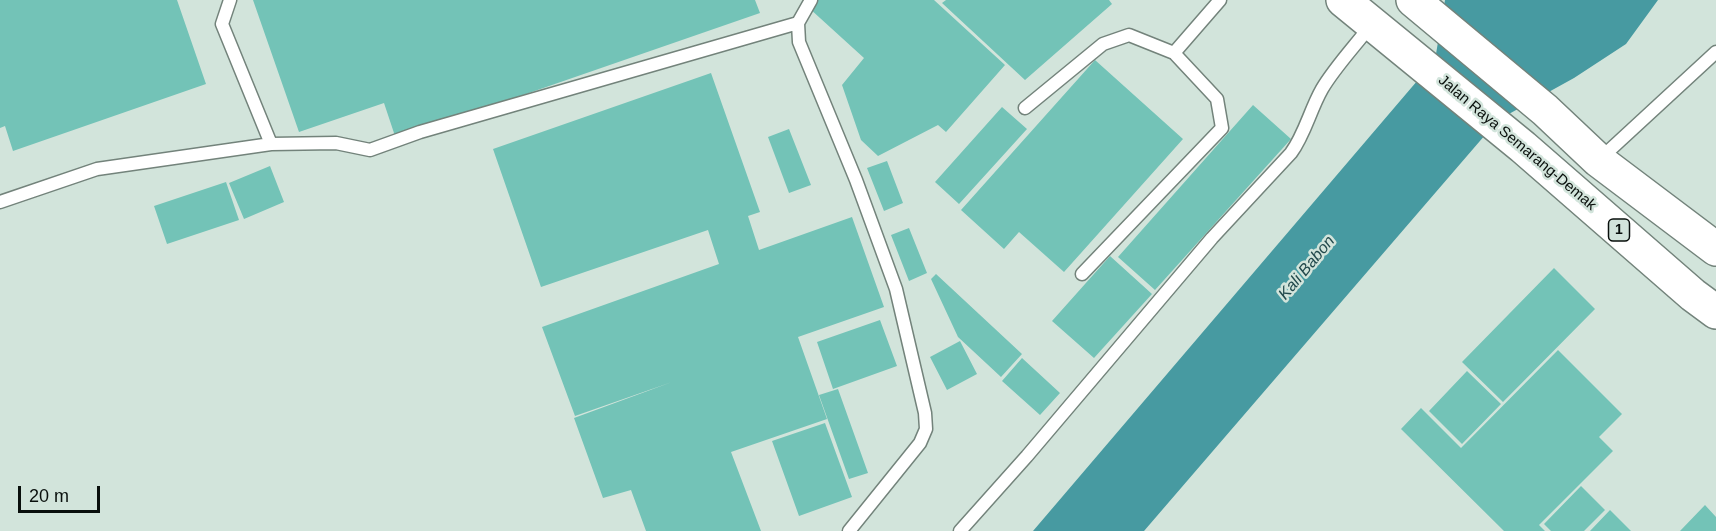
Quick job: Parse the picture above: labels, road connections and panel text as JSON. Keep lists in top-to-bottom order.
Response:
{
  "streets": {
    "highway": ["Jalan Raya Semarang-Demak", "1"]
  },
  "water": ["Kali Babon"],
  "scale_bar": "20 m"
}
